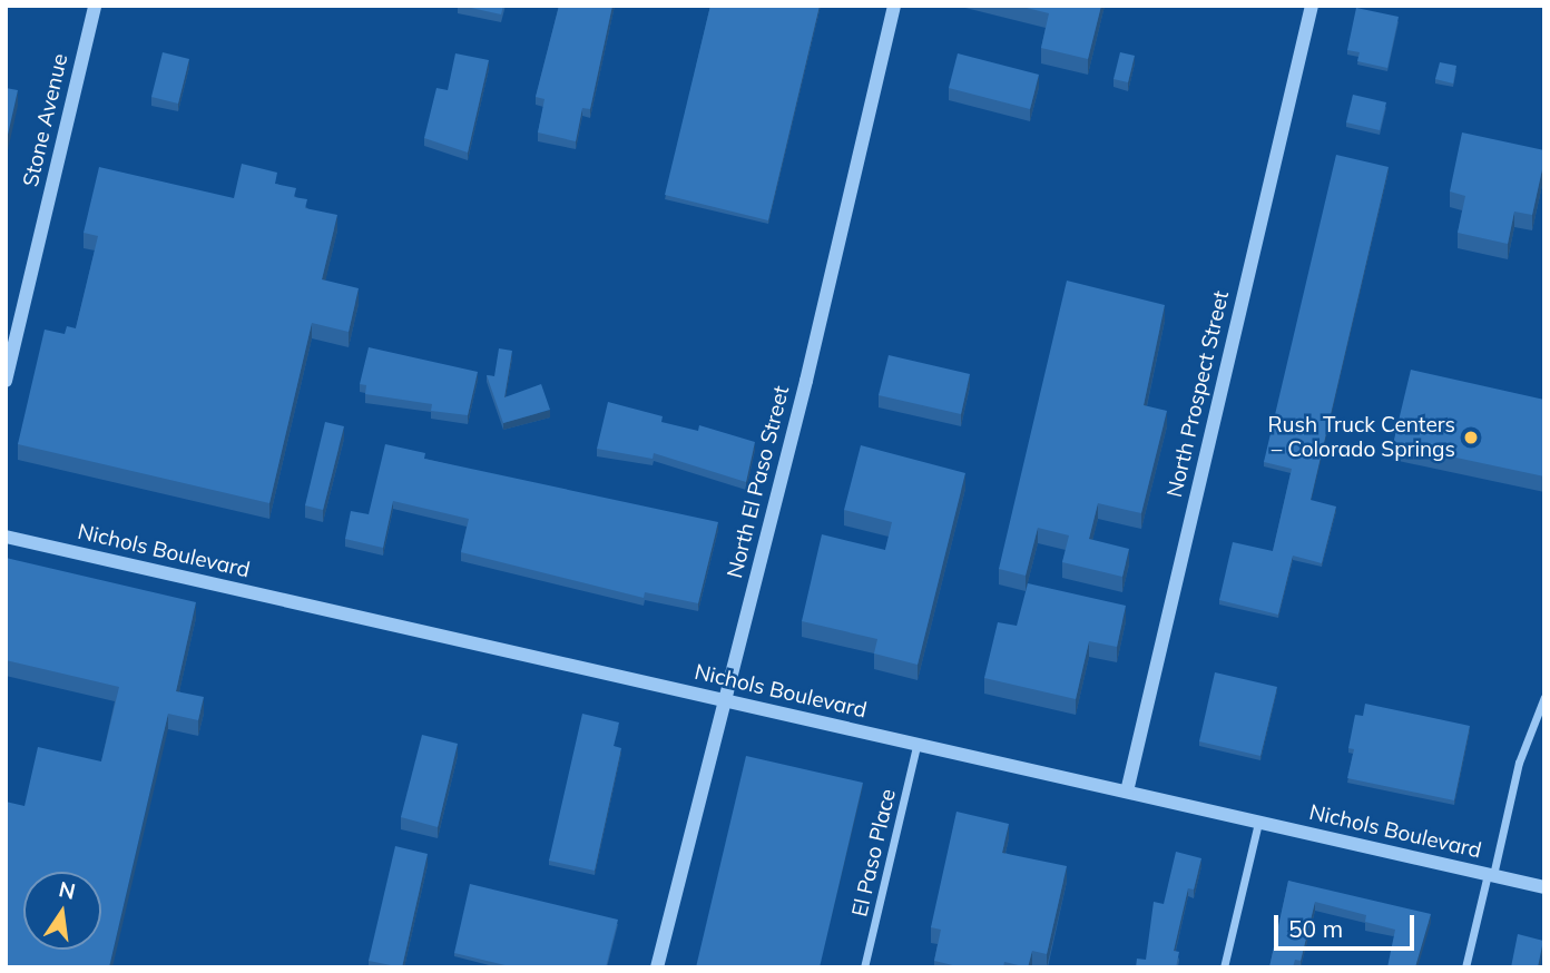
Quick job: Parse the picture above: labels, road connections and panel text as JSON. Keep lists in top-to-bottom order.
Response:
{
  "streets": {
    "street": [
      "Stone Avenue",
      "North Prospect Street",
      "North El Paso Street",
      "Nichols Boulevard",
      "El Paso Place"
    ]
  },
  "crossings": [
    ["North Prospect Street", "Nichols Boulevard"],
    ["North El Paso Street", "Nichols Boulevard"],
    ["Nichols Boulevard", "El Paso Place"]
  ],
  "places": ["Rush Truck Centers – Colorado Springs"],
  "scale_bar": "50 m",
  "north": "top"
}
